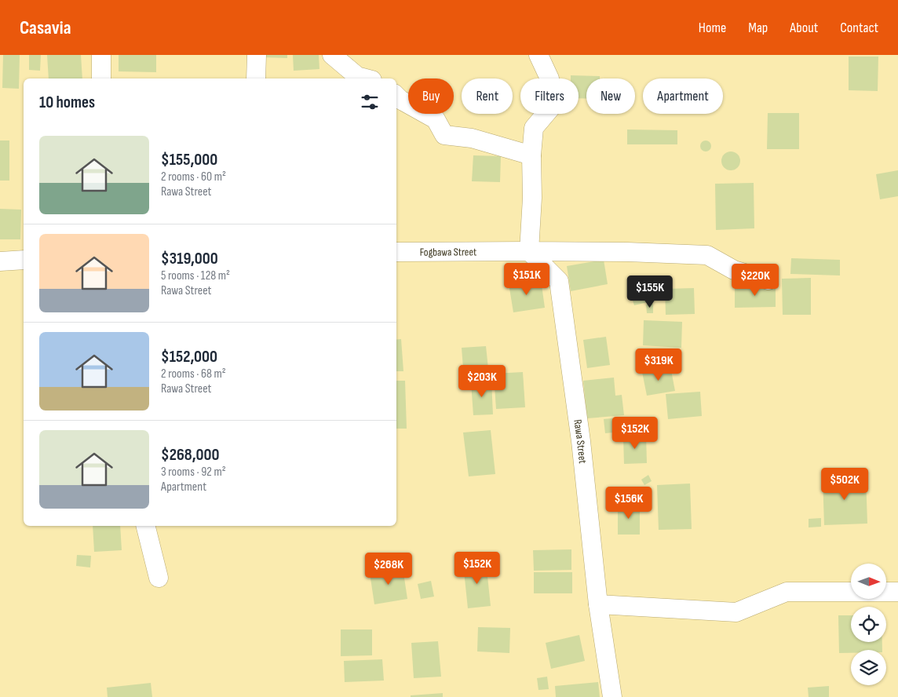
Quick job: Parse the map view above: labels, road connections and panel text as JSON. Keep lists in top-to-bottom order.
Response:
{
  "streets": {
    "street": ["Fogbawa Street", "Rawa Street"]
  },
  "crossings": [
    ["Fogbawa Street", "Rawa Street"]
  ],
  "north": "right",
  "page": {
    "header": "Casavia",
    "nav": [
      "Home",
      "Map",
      "About",
      "Contact"
    ],
    "chip": [
      "Buy",
      "Rent",
      "Filters",
      "New",
      "Apartment"
    ],
    "heading": "10 homes",
    "list": [
      {
        "name": "$155,000",
        "note": "2 rooms · 60 m² · Rawa Street"
      },
      {
        "name": "$319,000",
        "note": "5 rooms · 128 m² · Rawa Street"
      },
      {
        "name": "$152,000",
        "note": "2 rooms · 68 m² · Rawa Street"
      },
      {
        "name": "$268,000",
        "note": "3 rooms · 92 m² · Apartment"
      }
    ],
    "price": [
      "$151K",
      "$220K",
      "$155K",
      "$319K",
      "$203K",
      "$152K",
      "$502K",
      "$156K",
      "$152K",
      "$268K"
    ]
  }
}
